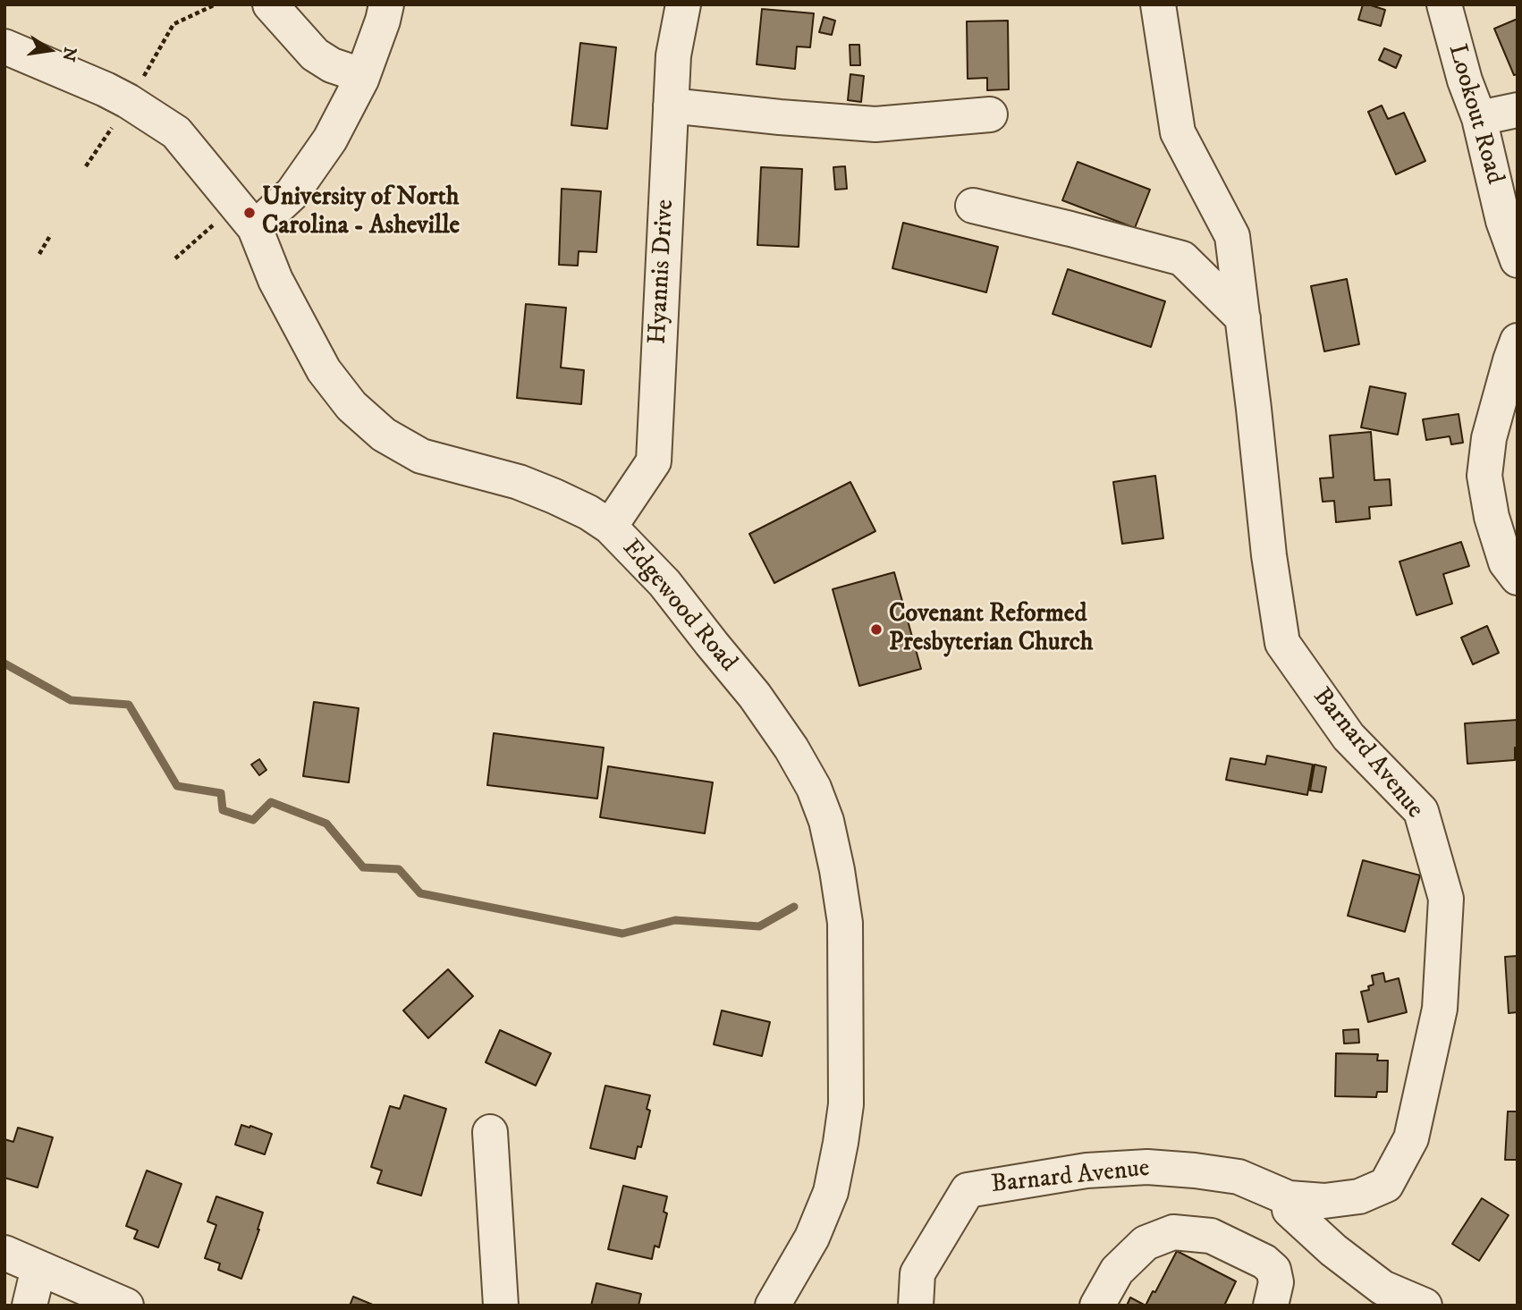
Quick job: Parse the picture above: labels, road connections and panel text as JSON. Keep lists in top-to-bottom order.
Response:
{
  "streets": {
    "street": [
      "Lookout Road",
      "Hyannis Drive",
      "Edgewood Road",
      "Barnard Avenue"
    ]
  },
  "crossings": [
    ["Hyannis Drive", "Edgewood Road"]
  ],
  "places": ["University of North Carolina - Asheville", "Covenant Reformed Presbyterian Church"],
  "north": "right"
}
